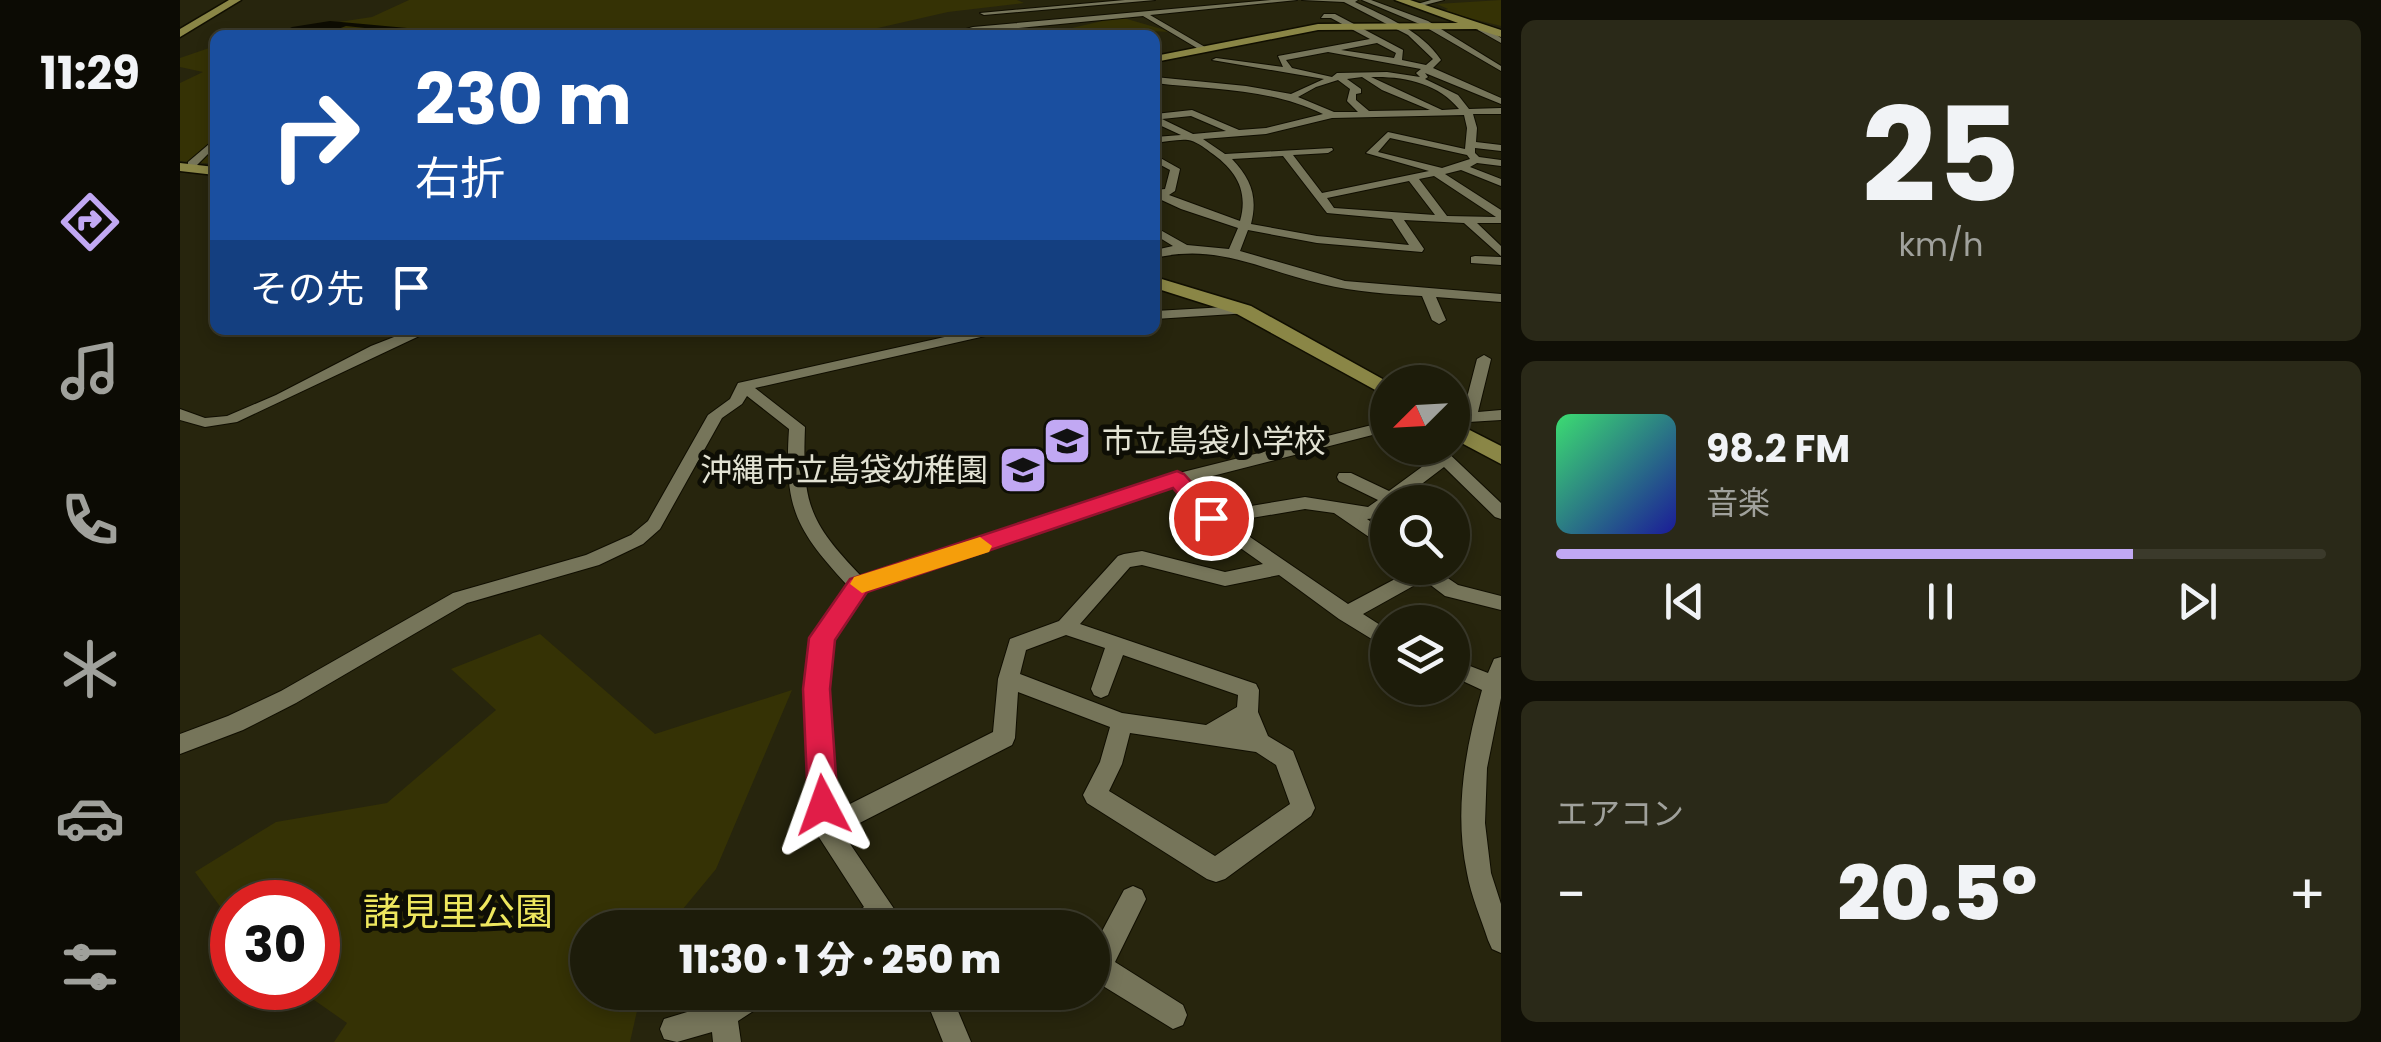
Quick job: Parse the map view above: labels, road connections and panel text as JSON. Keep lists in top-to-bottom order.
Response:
{
  "parks": ["諸見里公園"],
  "places": {
    "school or university": ["市立島袋小学校", "沖縄市立島袋幼稚園"]
  },
  "north": "bottom left",
  "page": {
    "tabs": "11:29",
    "tile": [
      ["25", "km/h"],
      "エアコン"
    ],
    "turn": ["230 m", "右折"],
    "then": "その先",
    "song": ["98.2 FM", "音楽"],
    "heat": ["−", "20.5°", "+"],
    "limit": "30",
    "trip": "11:30 · 1 分 · 250 m"
  }
}
